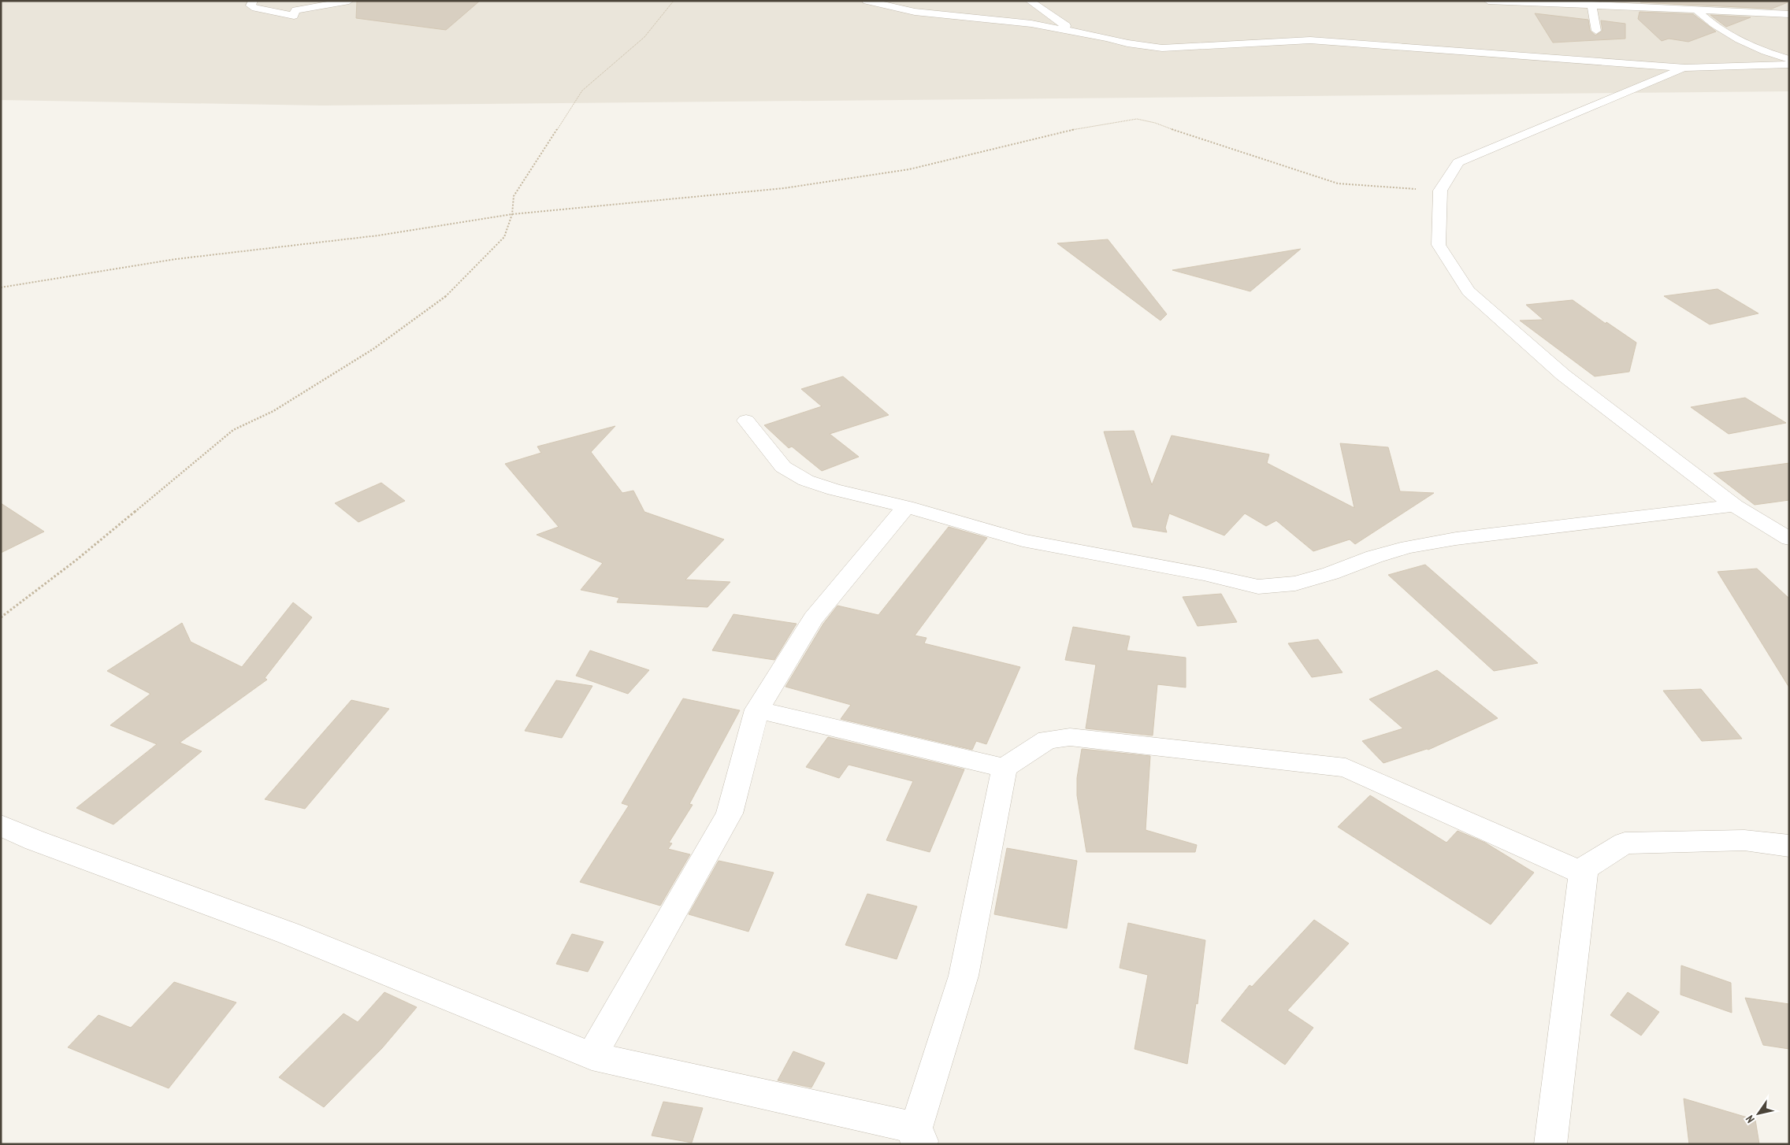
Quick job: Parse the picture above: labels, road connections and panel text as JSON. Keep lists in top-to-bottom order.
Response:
{
  "north": "bottom left"
}
